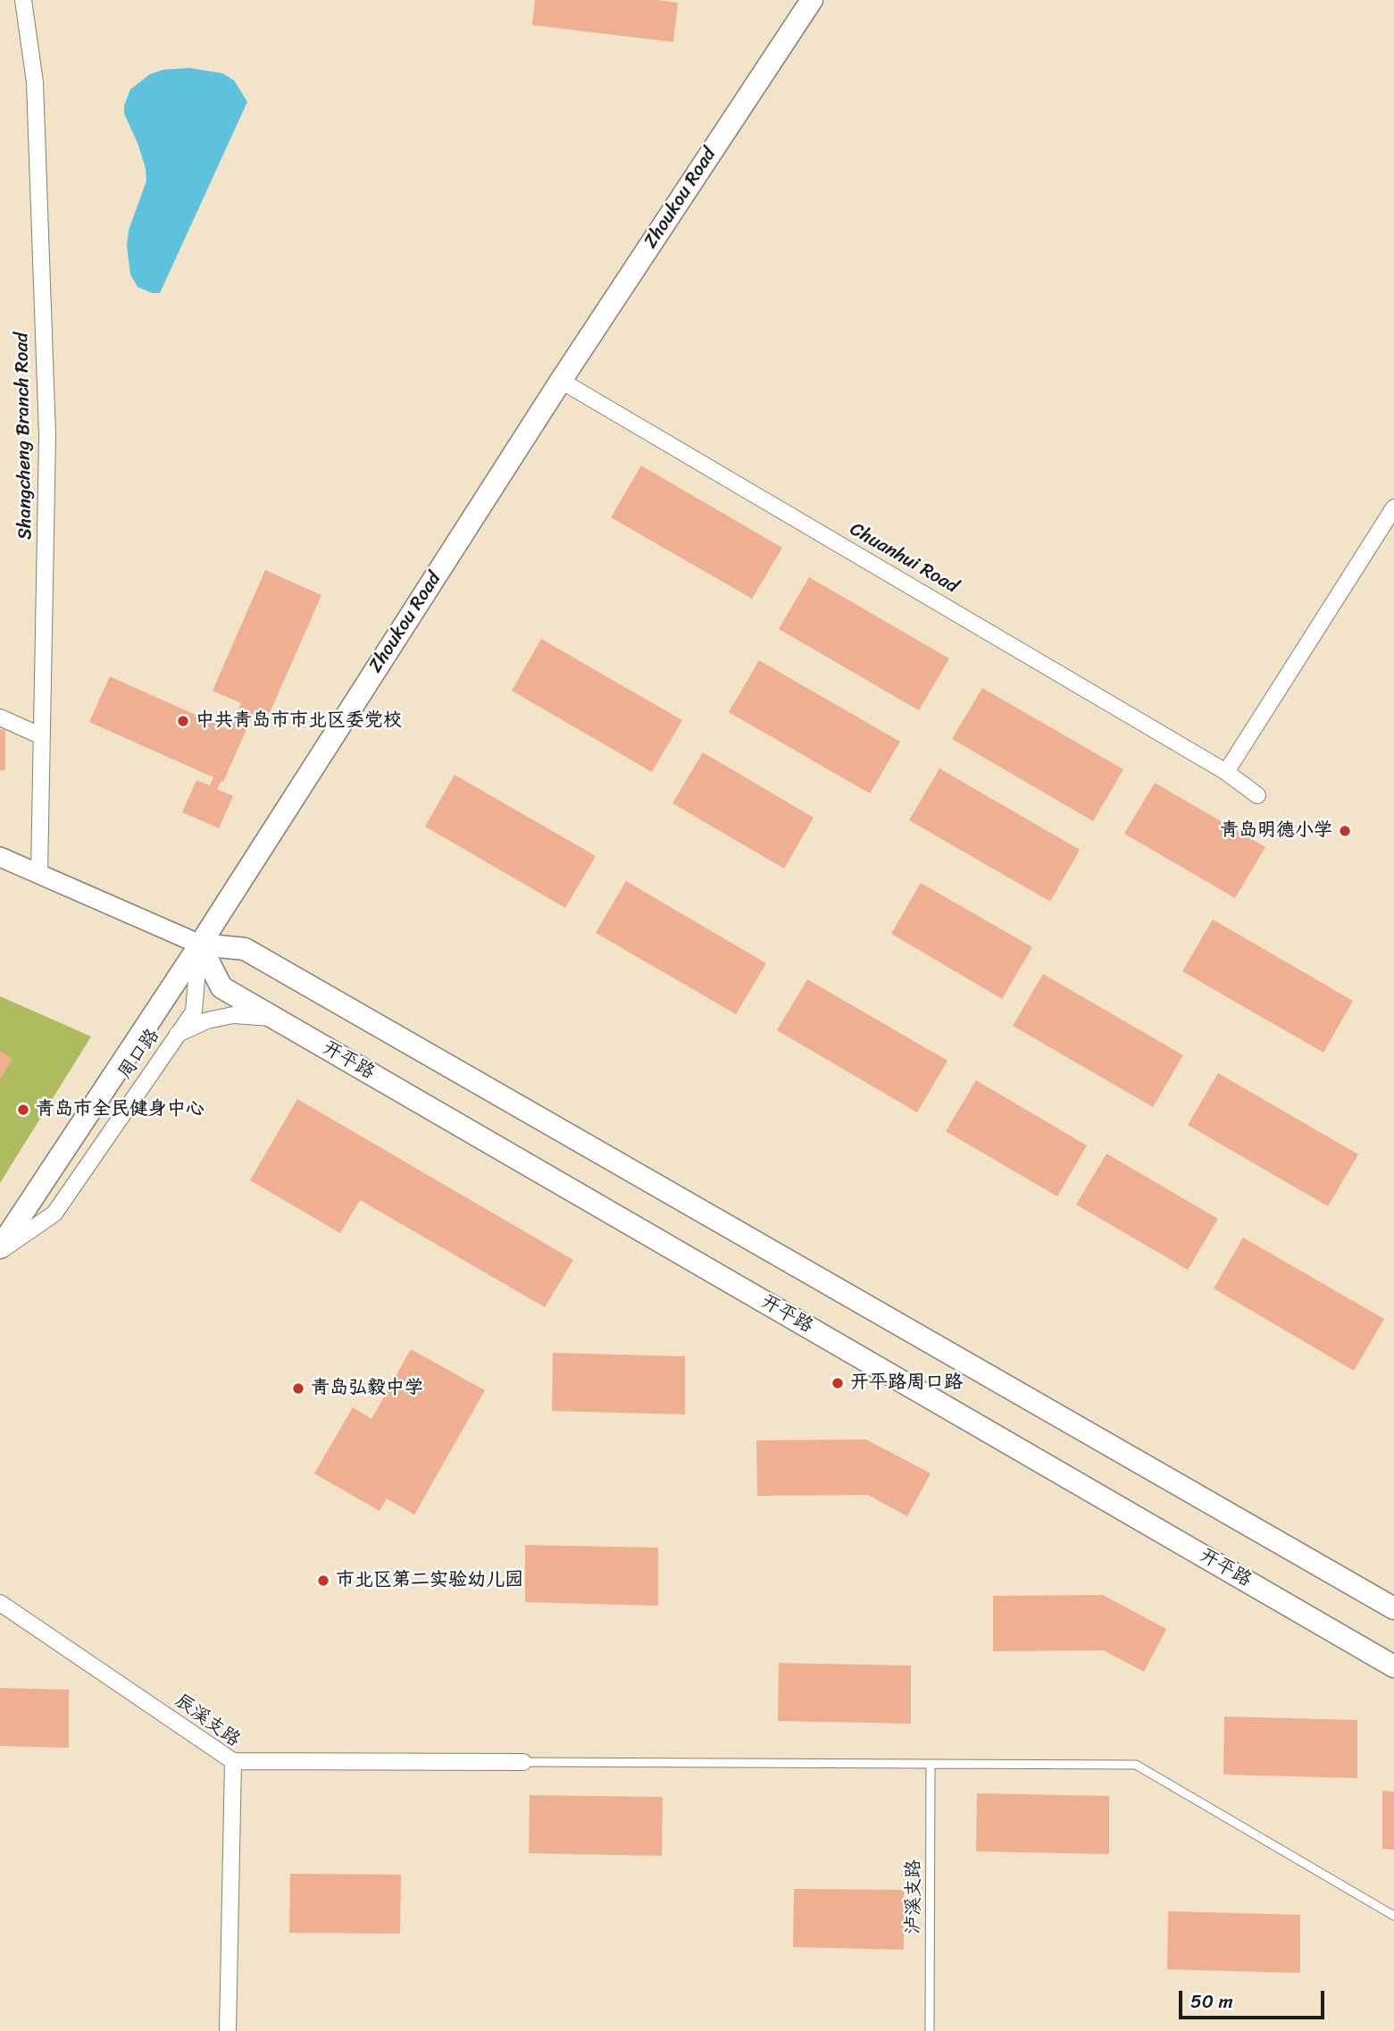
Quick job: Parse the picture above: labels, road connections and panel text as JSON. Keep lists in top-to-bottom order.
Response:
{
  "streets": {
    "main road": ["Zhoukou Road", "开平路"],
    "street": [
      "Shangcheng Branch Road",
      "Chuanhui Road",
      "周口路",
      "辰溪支路"
    ],
    "lane": ["泸溪支路"]
  },
  "crossings": [
    ["Zhoukou Road", "Chuanhui Road"],
    ["Zhoukou Road", "周口路"],
    ["Zhoukou Road", "开平路"],
    ["周口路", "开平路"]
  ],
  "places": [
    "中共青岛市市北区委党校",
    "青岛明德小学",
    "青岛市全民健身中心",
    "开平路周口路",
    "青岛弘毅中学",
    "市北区第二实验幼儿园"
  ],
  "scale_bar": "50 m"
}
